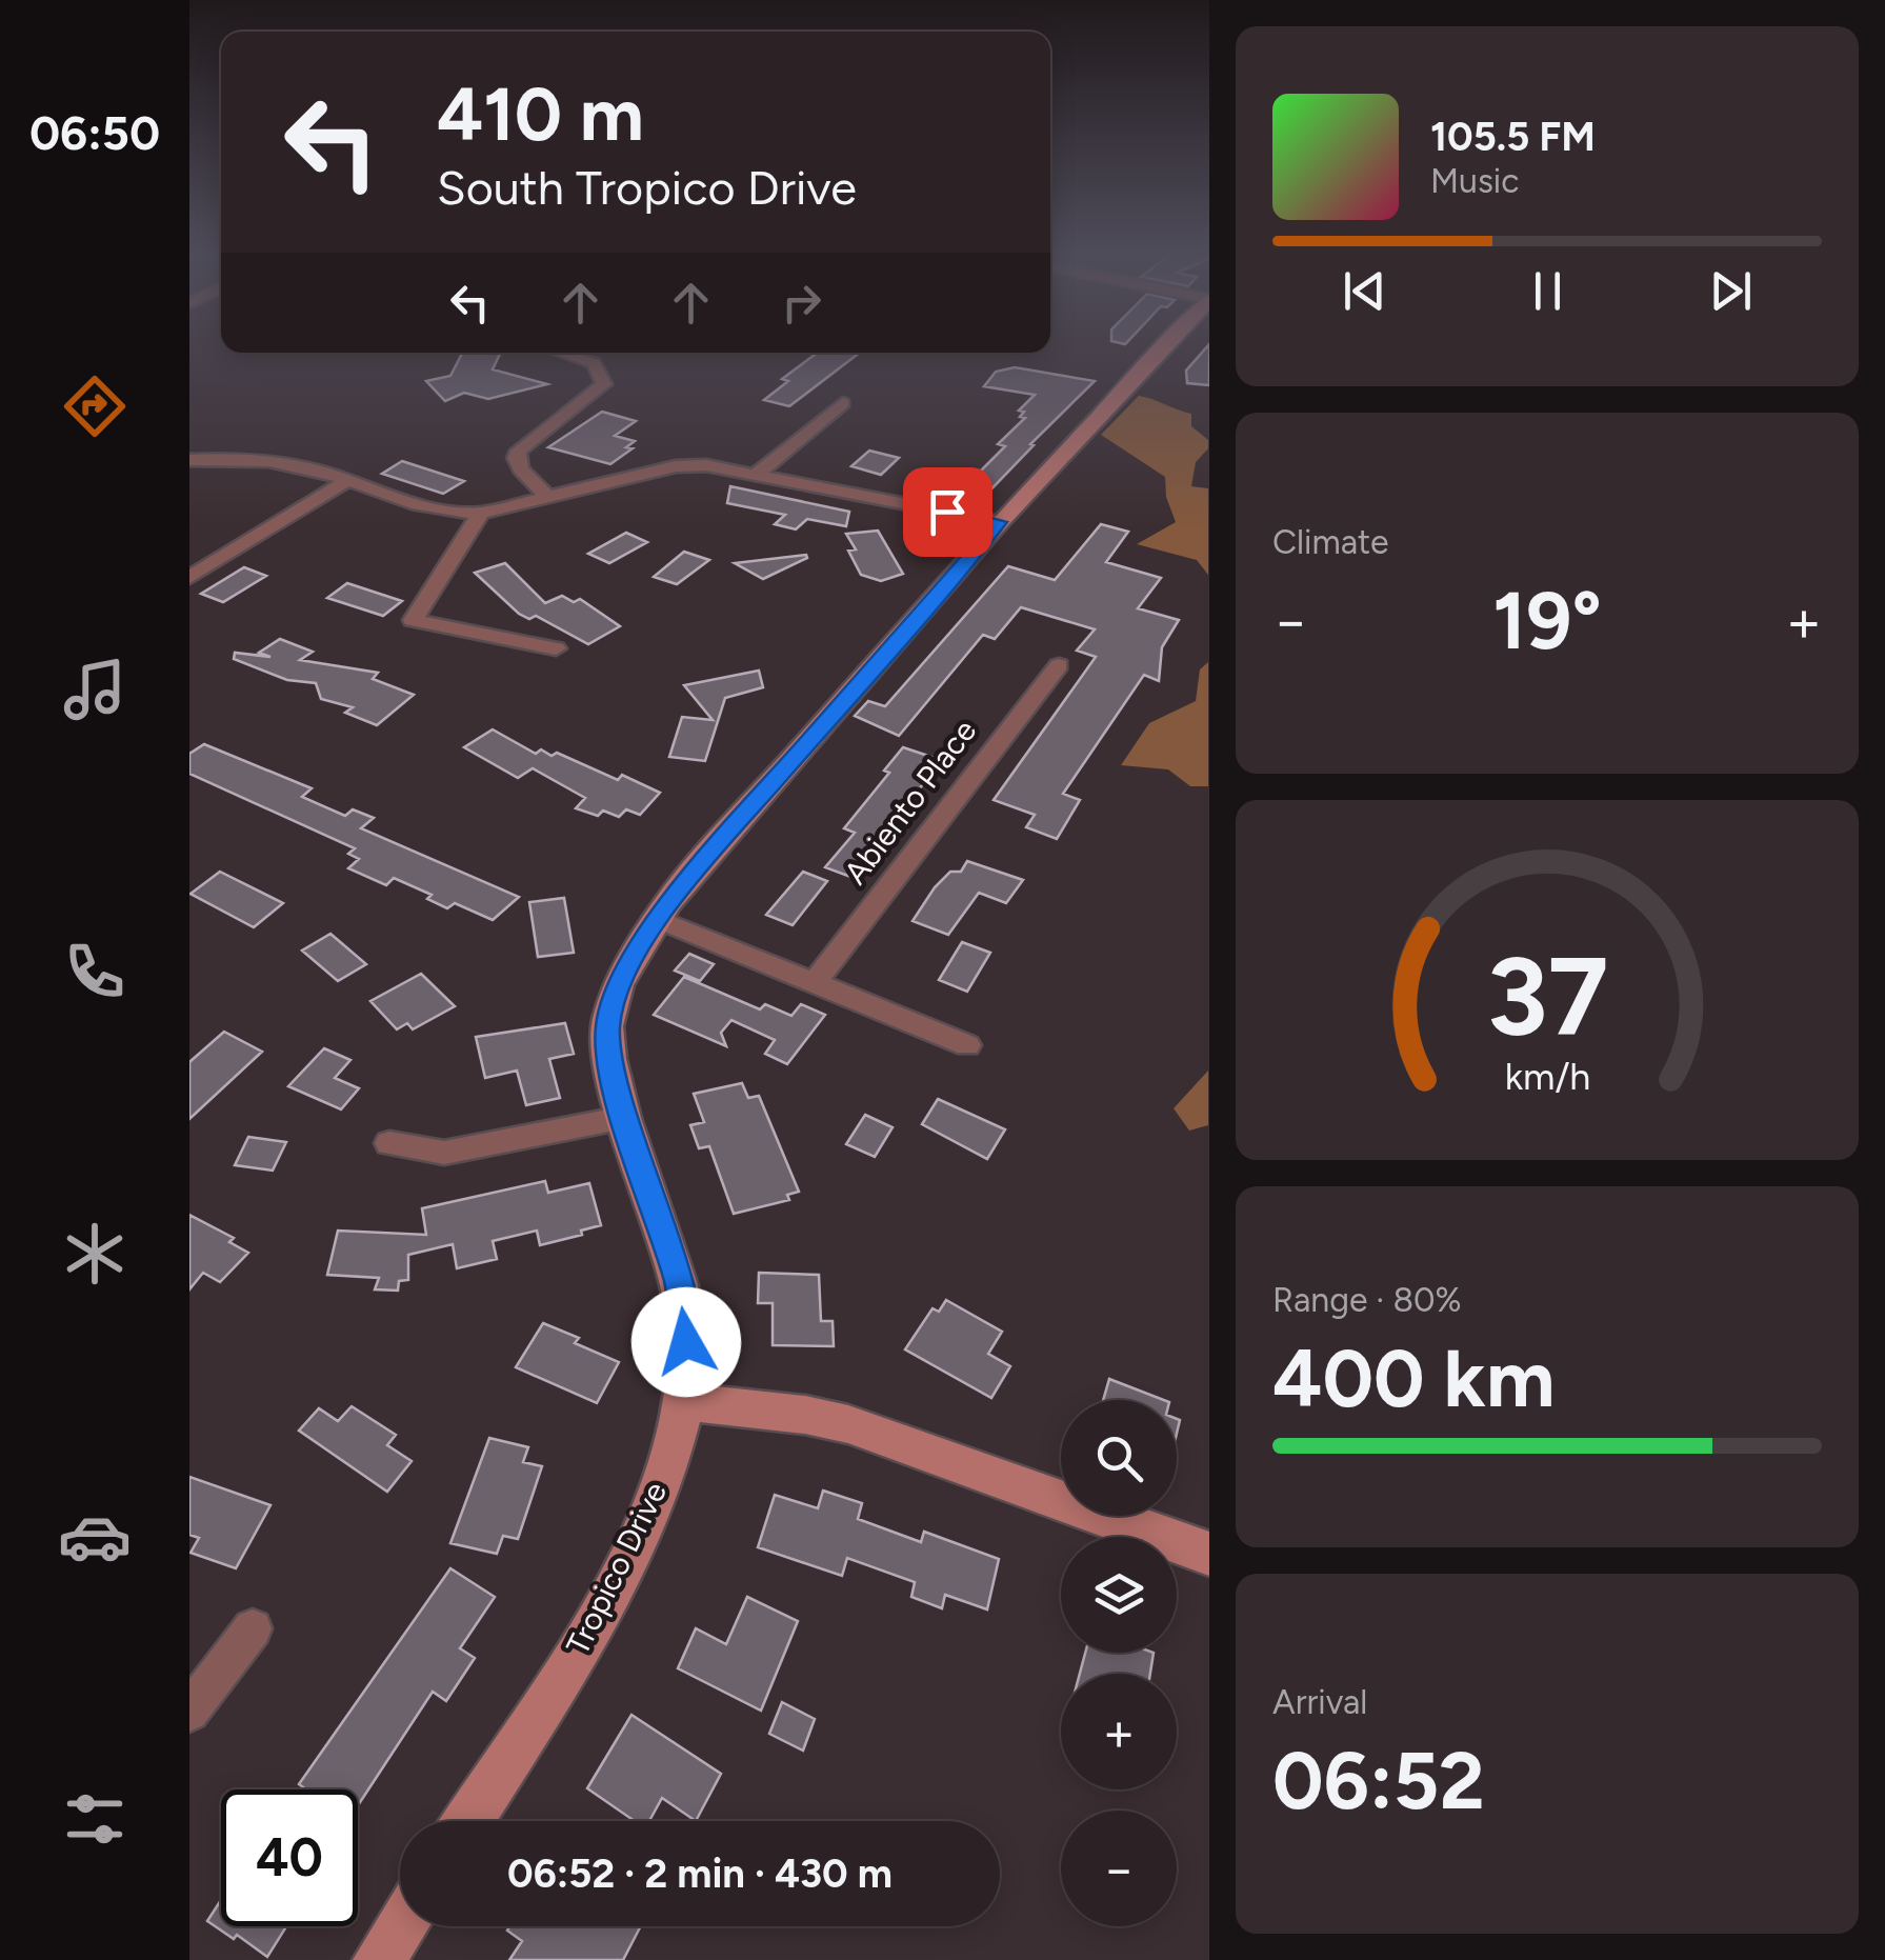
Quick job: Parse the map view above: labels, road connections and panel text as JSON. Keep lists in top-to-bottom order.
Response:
{
  "streets": {
    "street": ["Abiento Place", "Tropico Drive"]
  },
  "page": {
    "tabs": "06:50",
    "turn": ["410 m", "South Tropico Drive"],
    "song": ["105.5 FM", "Music"],
    "tile": [
      "Climate",
      ["Range · 80%", "400 km"],
      ["Arrival", "06:52"]
    ],
    "heat": ["−", "19°", "+"],
    "map_buttons": ["+", "−"],
    "limit": "40",
    "trip": "06:52 · 2 min · 430 m",
    "gauge": ["37", "km/h"]
  }
}
